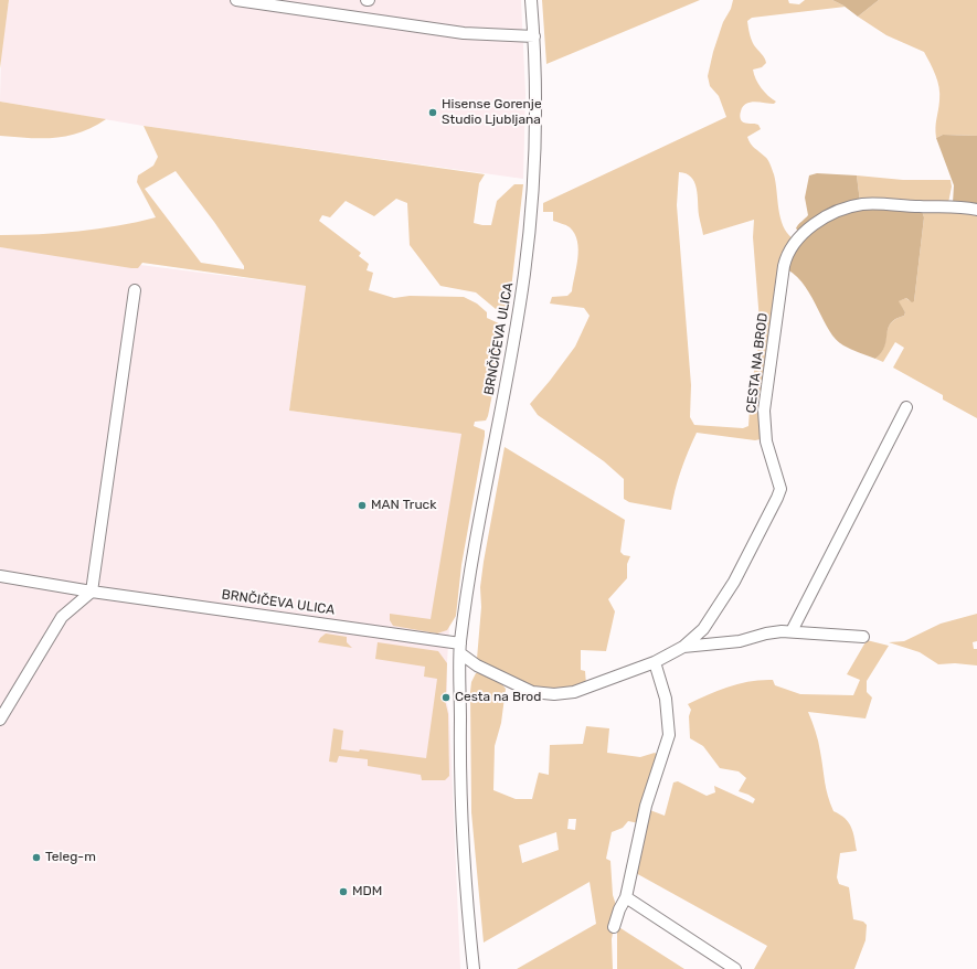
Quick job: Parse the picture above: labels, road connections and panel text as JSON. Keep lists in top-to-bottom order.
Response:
{
  "streets": {
    "street": ["BRNČIČEVA ULICA", "CESTA NA BROD"]
  },
  "crossings": [
    ["BRNČIČEVA ULICA", "CESTA NA BROD"]
  ],
  "places": [
    "Hisense Gorenje Studio Ljubljana",
    "MAN Truck",
    "Cesta na Brod",
    "Teleg-m",
    "MDM"
  ]
}
